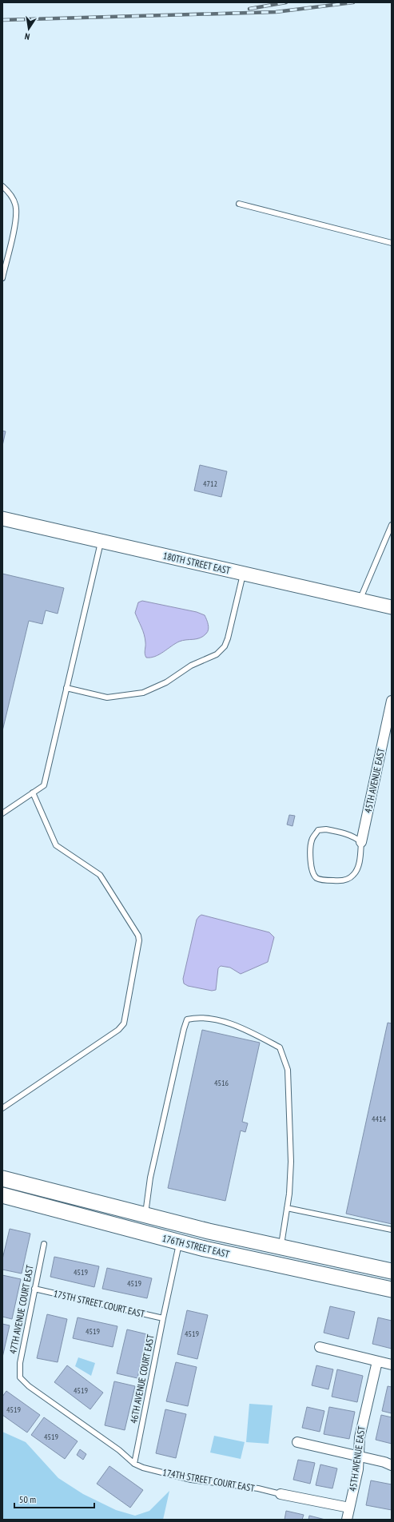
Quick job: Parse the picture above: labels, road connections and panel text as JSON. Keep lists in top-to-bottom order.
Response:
{
  "streets": {
    "main road": ["176TH STREET EAST"],
    "street": ["180TH STREET EAST", "45TH AVENUE EAST", "174TH STREET COURT EAST"],
    "lane": ["175TH STREET COURT EAST", "47TH AVENUE COURT EAST", "46TH AVENUE COURT EAST"]
  },
  "crossings": [
    ["45TH AVENUE EAST", "174TH STREET COURT EAST"],
    ["176TH STREET EAST", "46TH AVENUE COURT EAST"],
    ["175TH STREET COURT EAST", "47TH AVENUE COURT EAST"],
    ["175TH STREET COURT EAST", "46TH AVENUE COURT EAST"],
    ["47TH AVENUE COURT EAST", "174TH STREET COURT EAST"],
    ["46TH AVENUE COURT EAST", "174TH STREET COURT EAST"]
  ],
  "house_numbers": [
    "4712",
    "4516",
    "4414",
    "4519",
    "4519",
    "4519",
    "4519",
    "4519",
    "4519",
    "4519"
  ],
  "scale_bar": "50 m",
  "north": "bottom"
}
